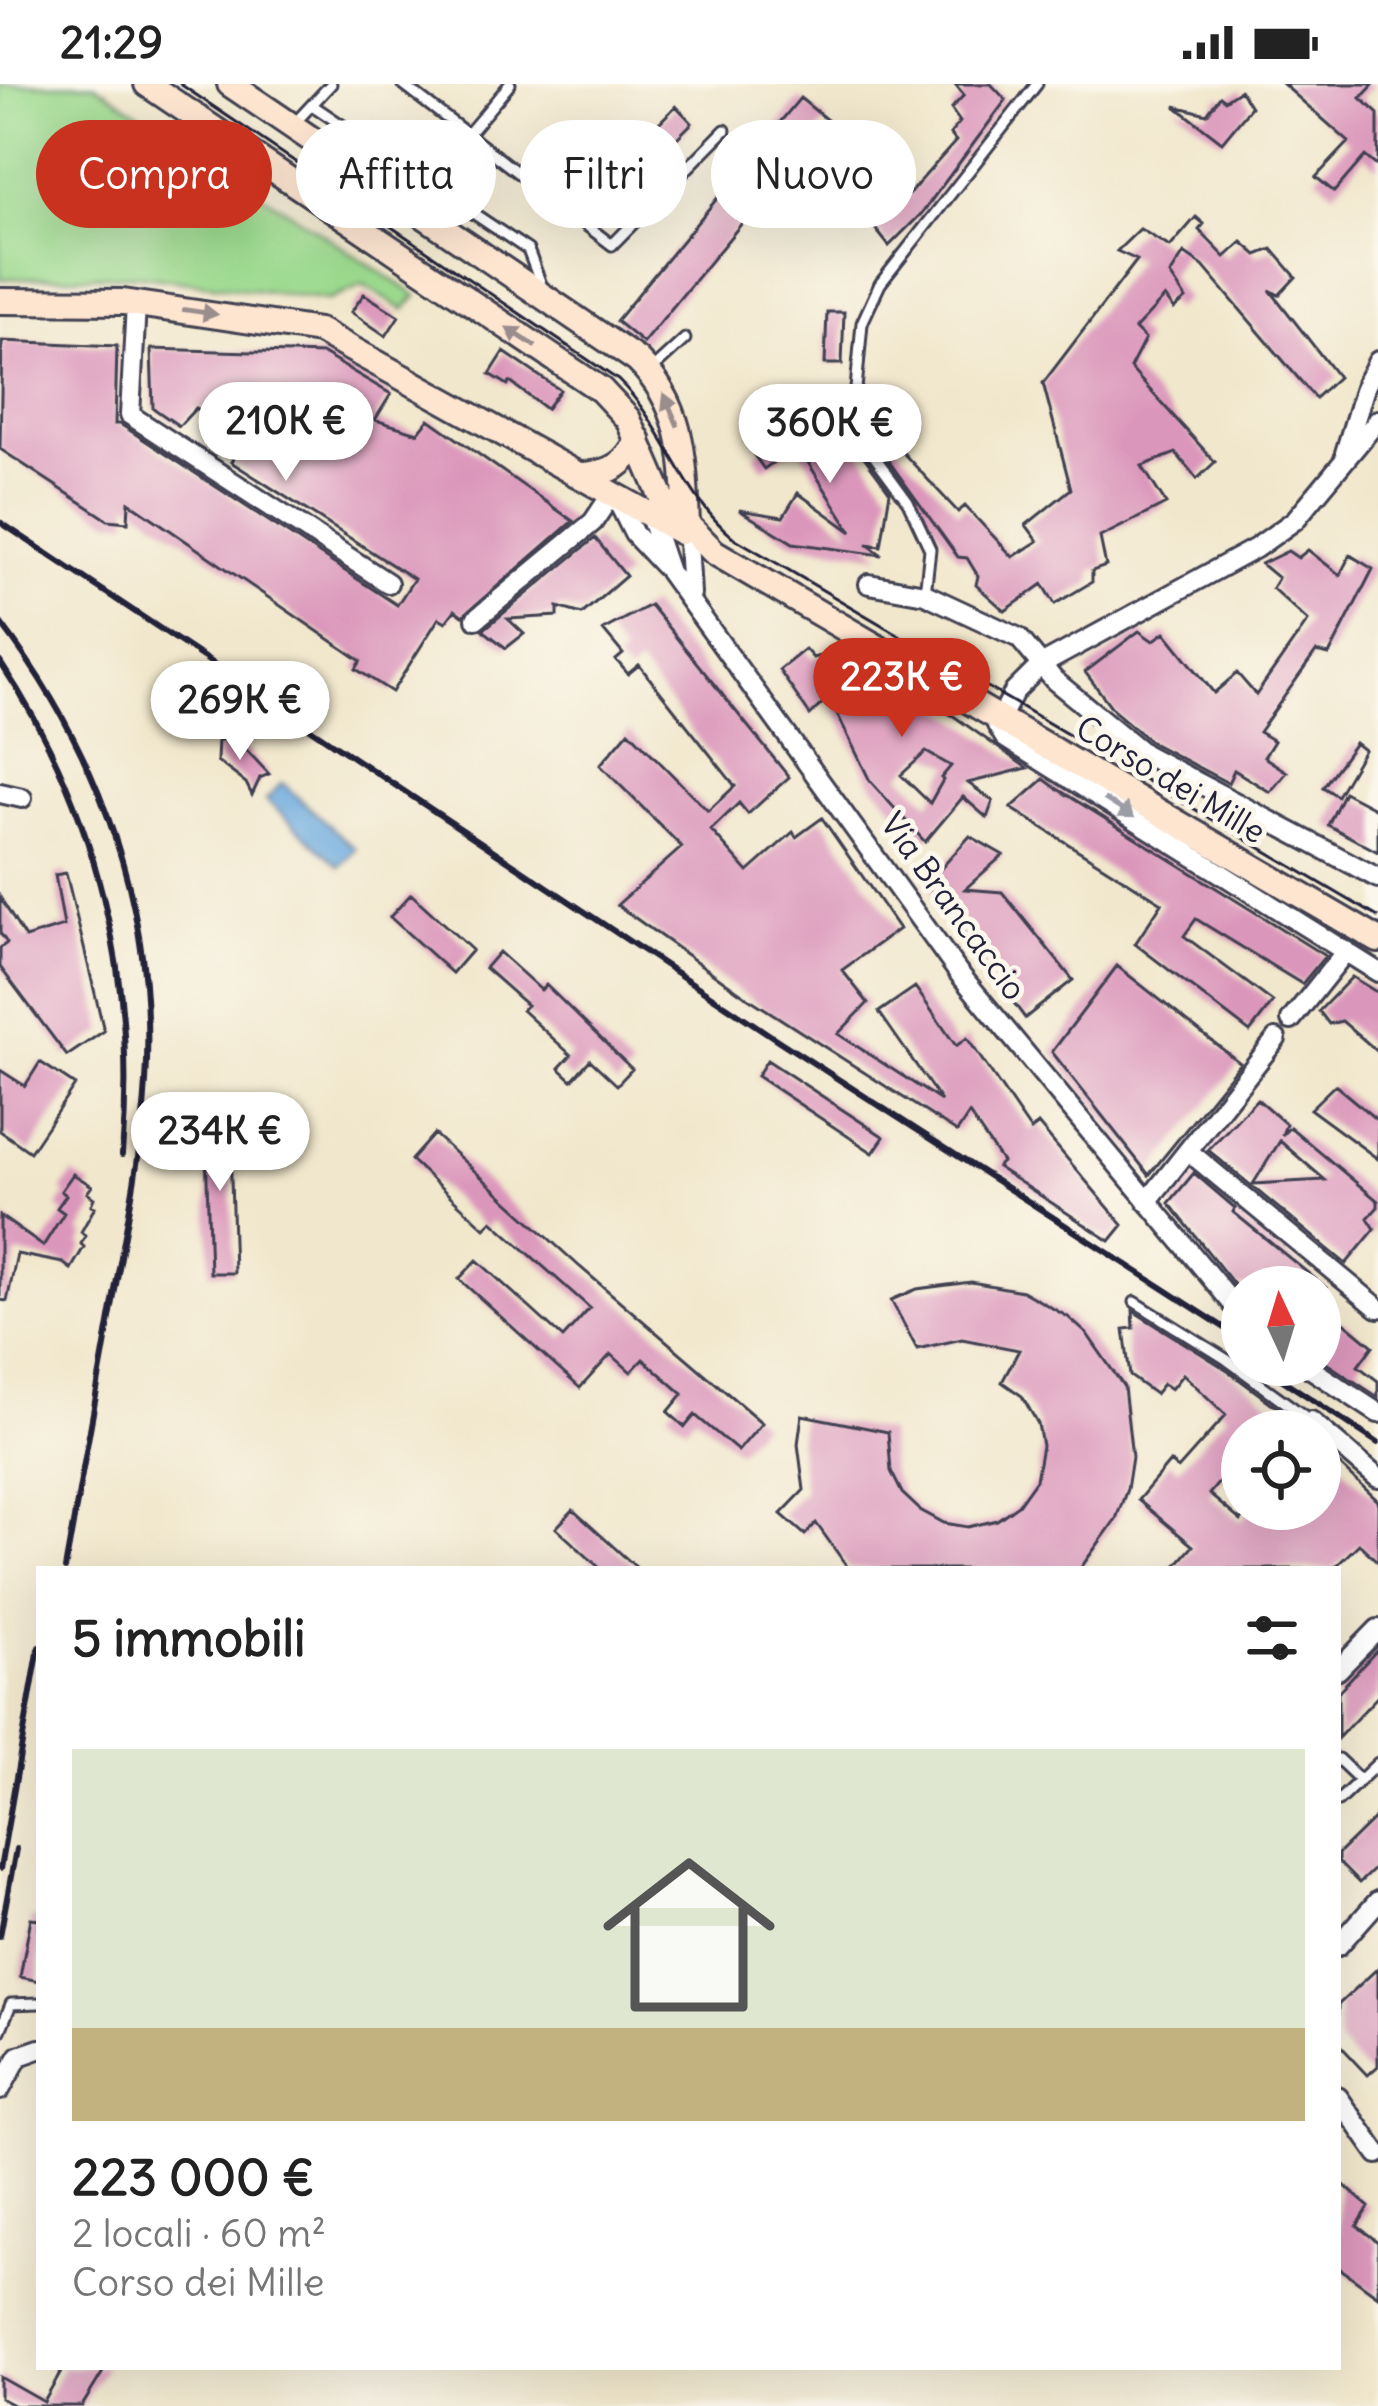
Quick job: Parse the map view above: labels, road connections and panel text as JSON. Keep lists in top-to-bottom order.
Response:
{
  "streets": {
    "street": ["Corso dei Mille", "Via Brancaccio"]
  },
  "north": "top",
  "page": {
    "status": "21:29",
    "chip": [
      "Compra",
      "Affitta",
      "Filtri",
      "Nuovo"
    ],
    "price": [
      "210K €",
      "360K €",
      "223K €",
      "269K €",
      "234K €"
    ],
    "heading": "5 immobili",
    "list": [
      {
        "name": "223 000 €",
        "note": "2 locali · 60 m² · Corso dei Mille"
      }
    ]
  }
}
